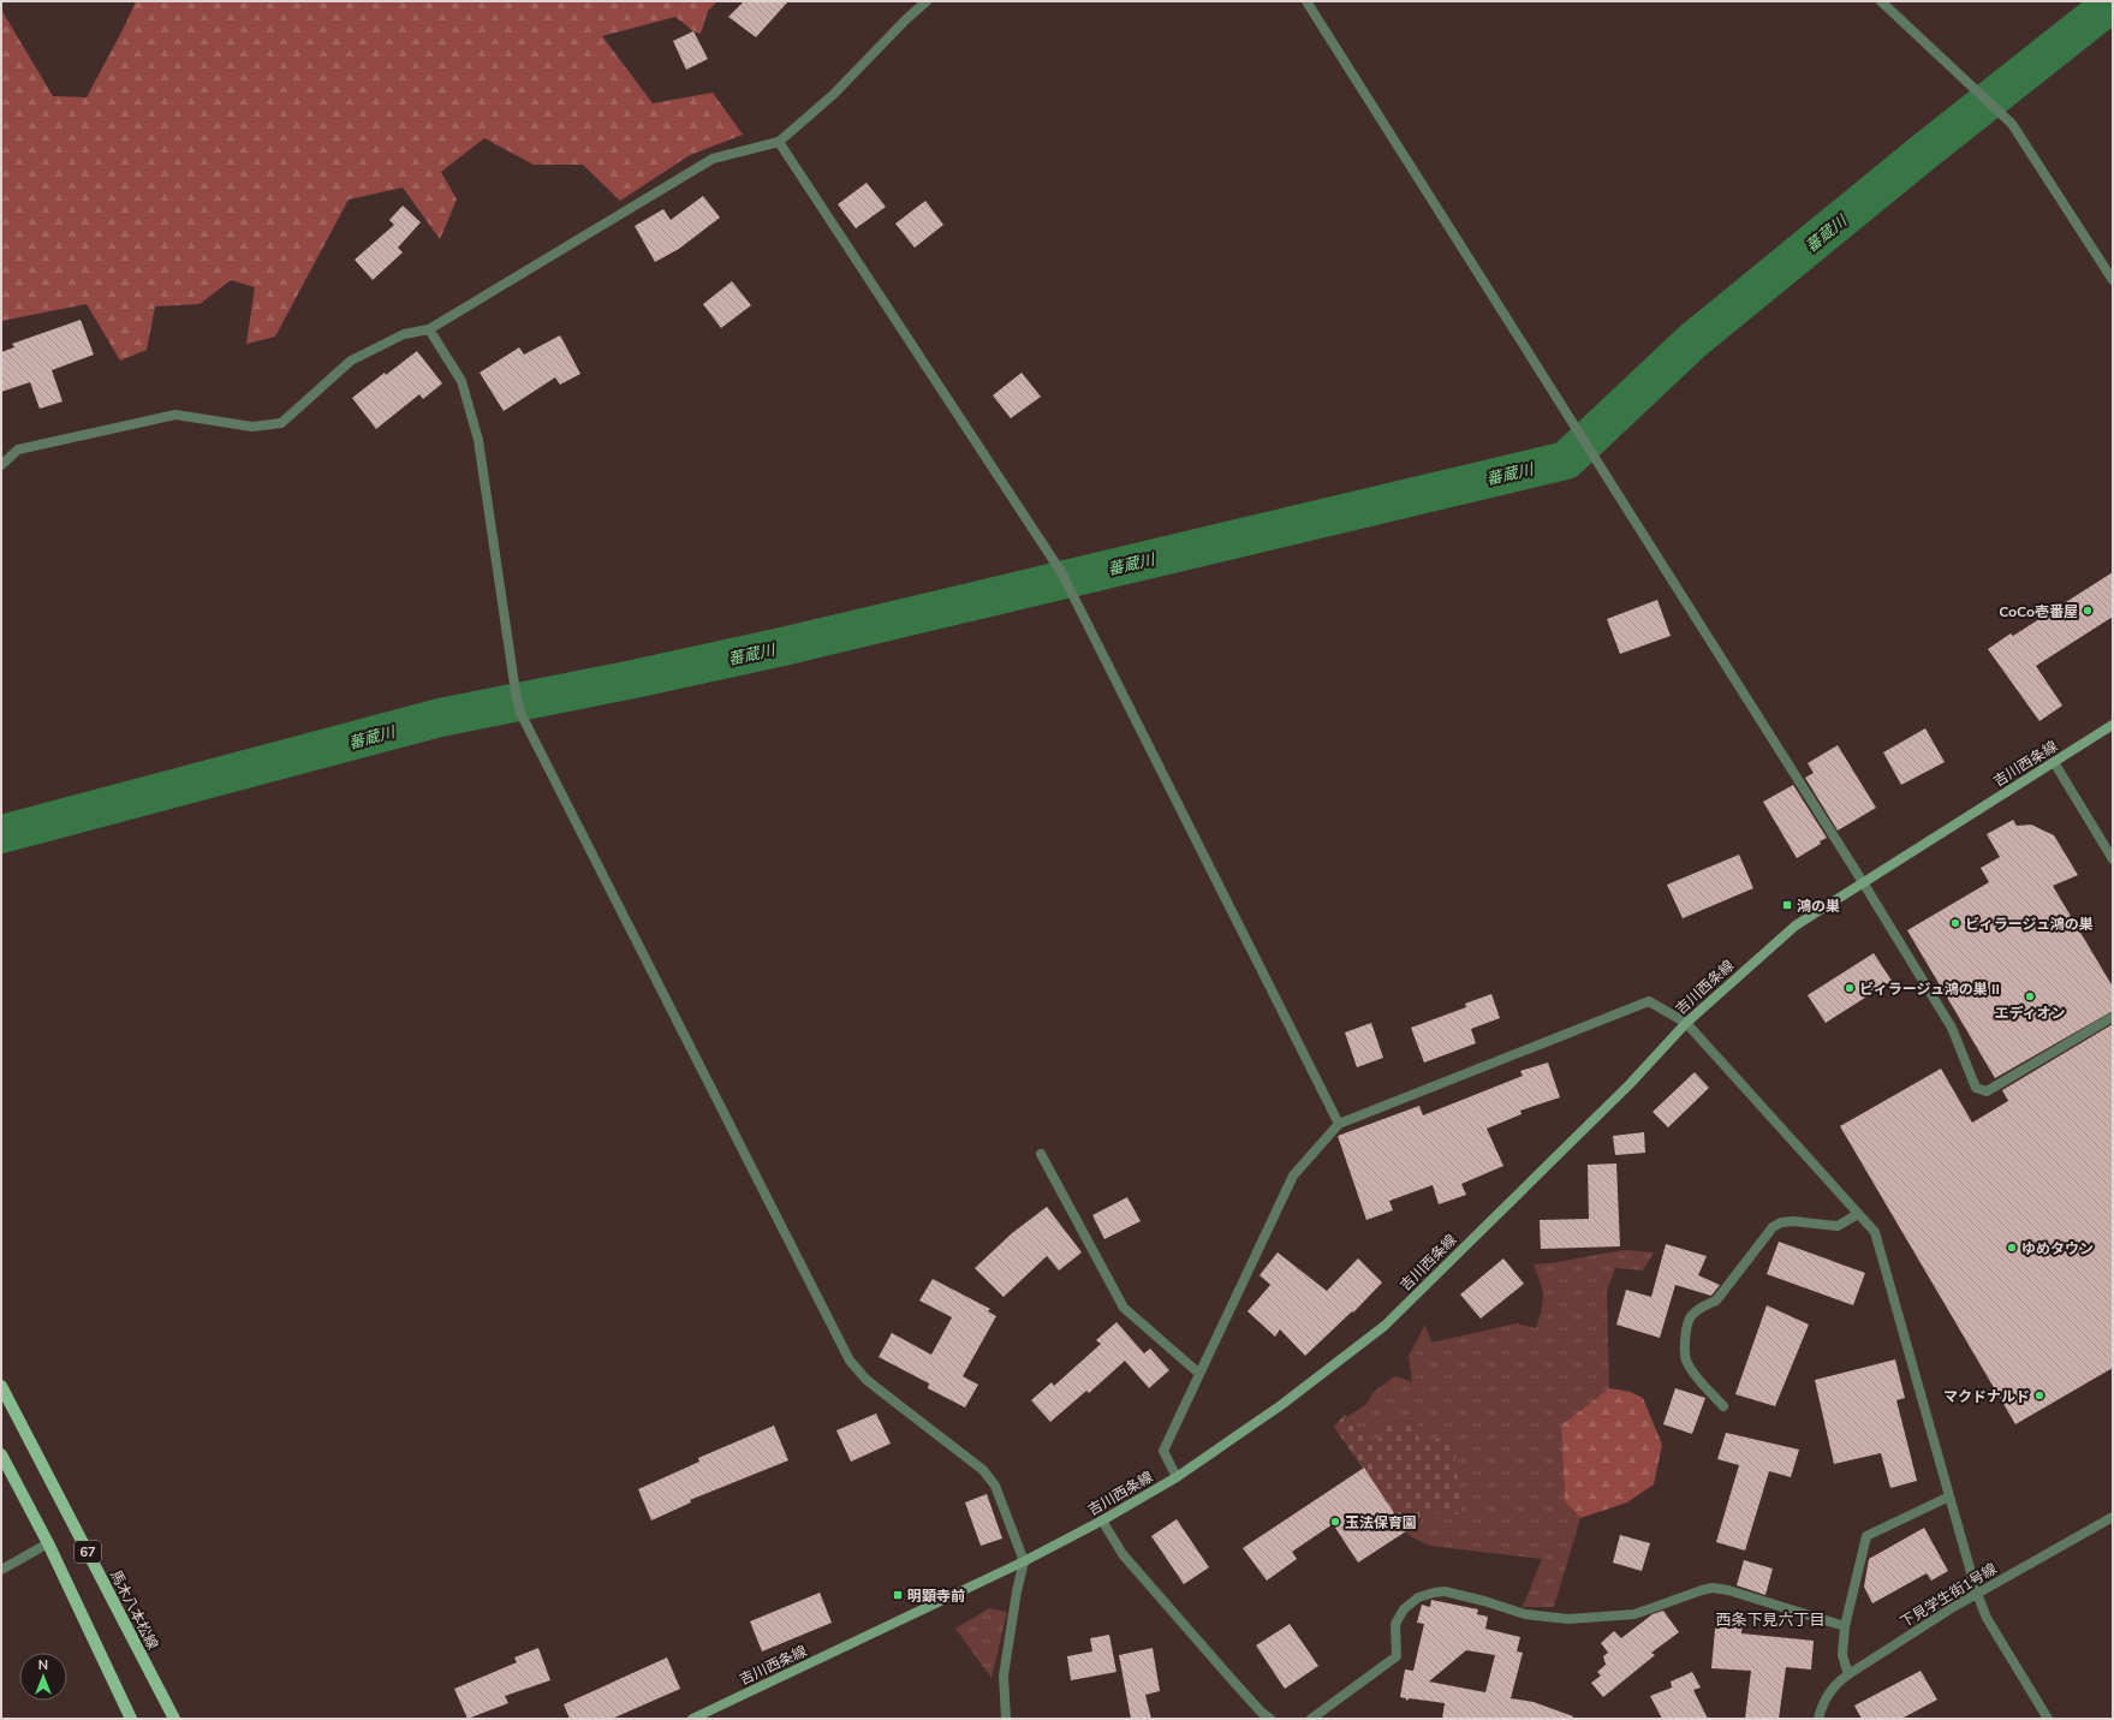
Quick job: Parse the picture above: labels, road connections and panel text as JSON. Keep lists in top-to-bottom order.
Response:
{
  "streets": {
    "main road": ["吉川西条線", "67", "馬木八本松線"],
    "street": ["下見学生街1号線"]
  },
  "districts": ["西条下見六丁目"],
  "water": ["蕃蔵川"],
  "places": {
    "other": [
      "CoCo壱番屋",
      "ビィラージュ鴻の巣",
      "ビィラージュ鴻の巣 II",
      "エディオン",
      "ゆめタウン",
      "マクドナルド",
      "玉法保育園"
    ],
    "transit": ["鴻の巣", "明顕寺前"]
  },
  "north": "top"
}
